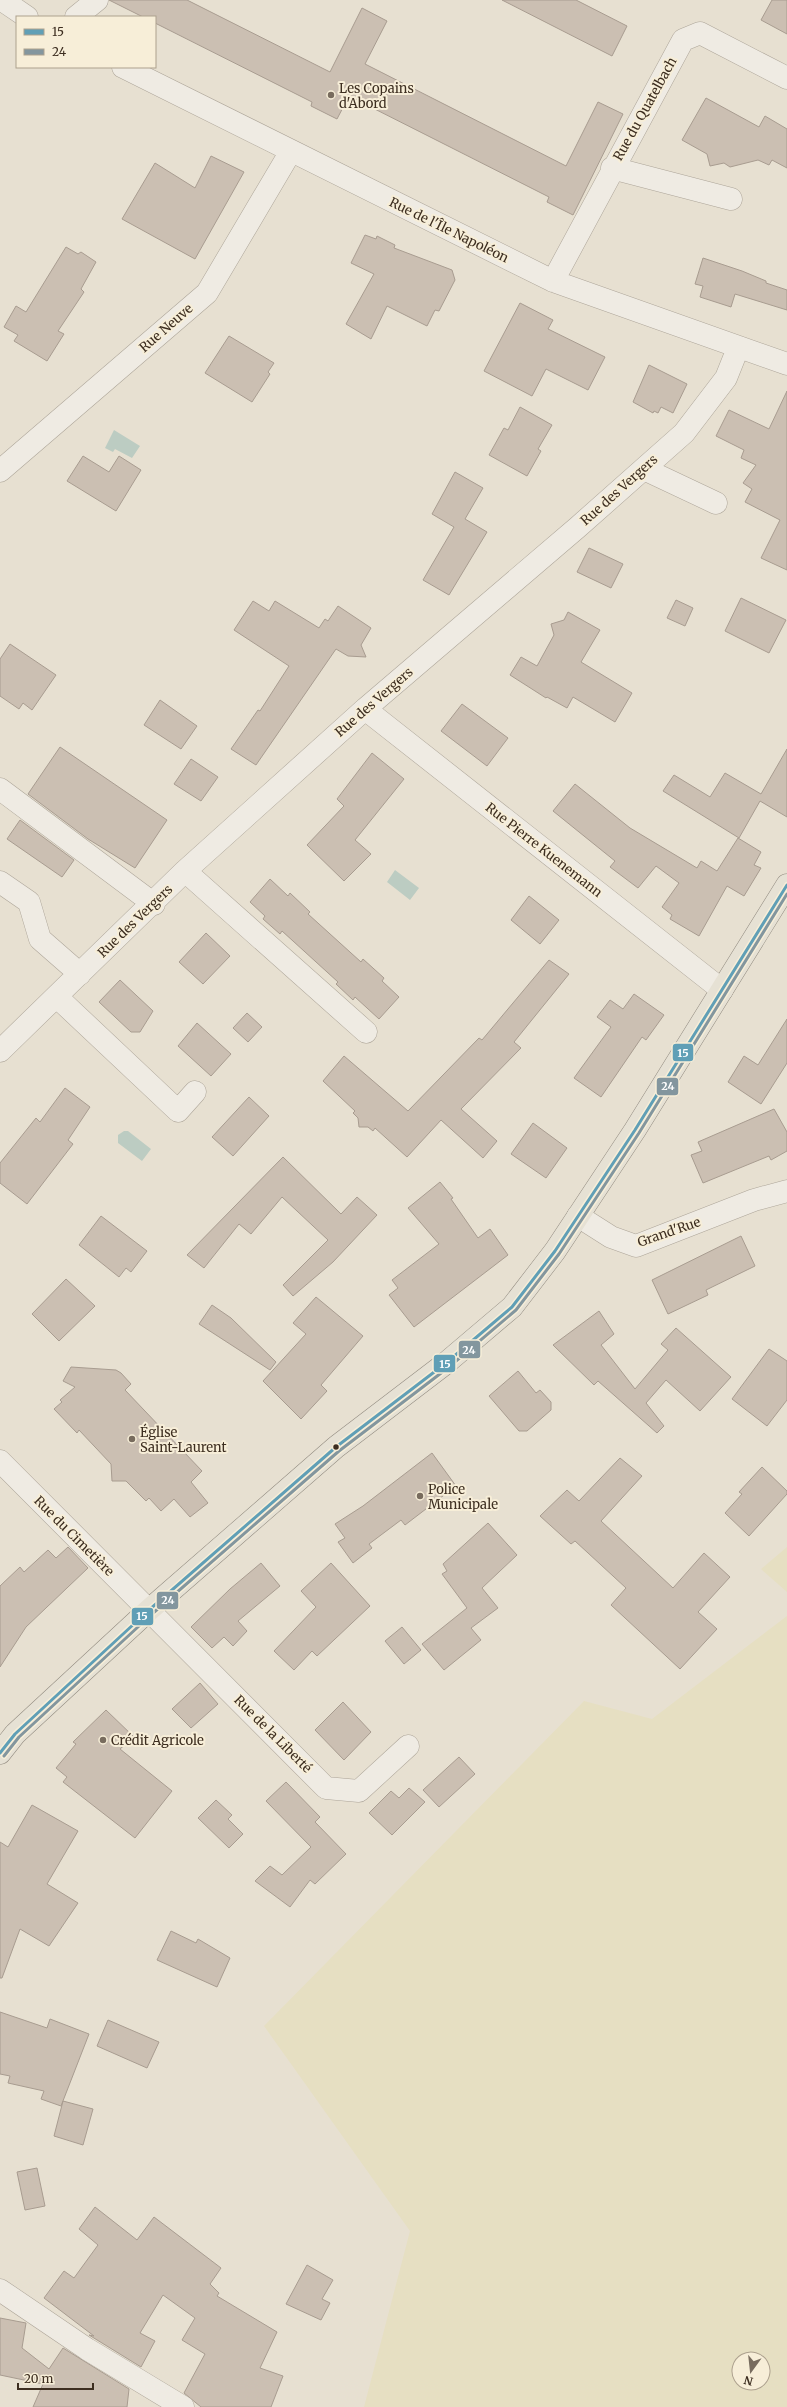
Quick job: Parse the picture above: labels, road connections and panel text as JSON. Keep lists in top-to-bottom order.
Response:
{
  "streets": {
    "street": [
      "Rue du Quatelbach",
      "Rue de l'Île Napoléon",
      "Rue Neuve",
      "Rue des Vergers",
      "Rue Pierre Kuenemann",
      "Grand'Rue",
      "Rue du Cimetière",
      "Rue de la Liberté"
    ]
  },
  "crossings": [
    ["Rue du Quatelbach", "Rue de l'Île Napoléon"],
    ["Rue de l'Île Napoléon", "Rue Neuve"],
    ["Rue de l'Île Napoléon", "Rue des Vergers"],
    ["Rue des Vergers", "Rue Pierre Kuenemann"],
    ["Rue du Cimetière", "Rue de la Liberté"]
  ],
  "places": [
    "Les Copains d'Abord",
    "Église Saint-Laurent",
    "Police Municipale",
    "Crédit Agricole"
  ],
  "lines": ["transit line 15", "transit line 24"],
  "legend": ["15", "24"],
  "scale_bar": "20 m",
  "north": "bottom"
}
